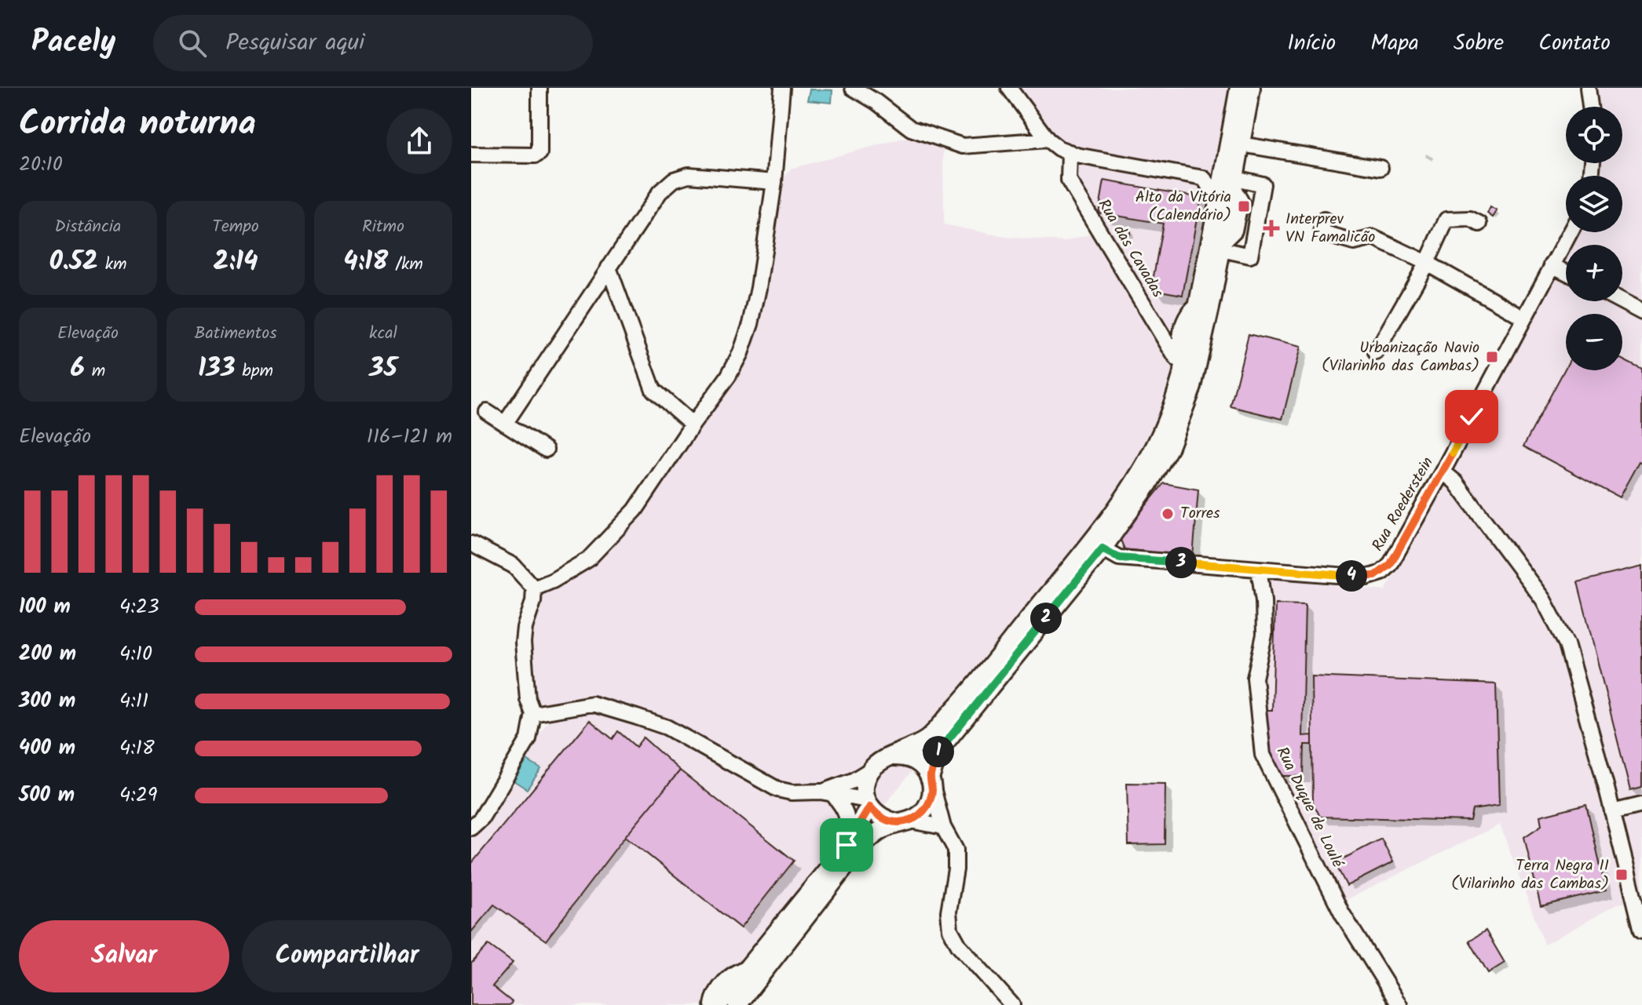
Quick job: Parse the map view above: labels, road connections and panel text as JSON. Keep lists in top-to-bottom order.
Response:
{
  "streets": {
    "street": ["Rua das Cavadas", "Rua Roederstein", "Rua Duque de Loulé"]
  },
  "crossings": [
    ["Rua Roederstein", "Rua Duque de Loulé"]
  ],
  "places": {
    "transit": ["Alto da Vitória (Calendário)", "Urbanização Navio (Vilarinho das Cambas)", "Terra Negra II (Vilarinho das Cambas)"],
    "health": ["Interprev VN Famalicão"],
    "other": ["Torres"]
  },
  "page": {
    "header": "Pacely",
    "search": "Pesquisar aqui",
    "nav": [
      "Início",
      "Mapa",
      "Sobre",
      "Contato"
    ],
    "heading": ["Corrida noturna", "20:10"],
    "map_buttons": ["+", "−"],
    "stats": [
      ["Distância", "0.52 km"],
      ["Tempo", "2:14"],
      ["Ritmo", "4:18 /km"],
      ["Elevação", "6 m"],
      ["Batimentos", "133 bpm"],
      ["kcal", "35"]
    ],
    "chart": ["Elevação", "116–121 m"],
    "pins": [
      "3",
      "4",
      "2",
      "1"
    ],
    "list": [
      {
        "name": "100 m",
        "note": "4:23"
      },
      {
        "name": "200 m",
        "note": "4:10"
      },
      {
        "name": "300 m",
        "note": "4:11"
      },
      {
        "name": "400 m",
        "note": "4:18"
      },
      {
        "name": "500 m",
        "note": "4:29"
      }
    ],
    "buttons": ["Salvar", "Compartilhar"]
  }
}
